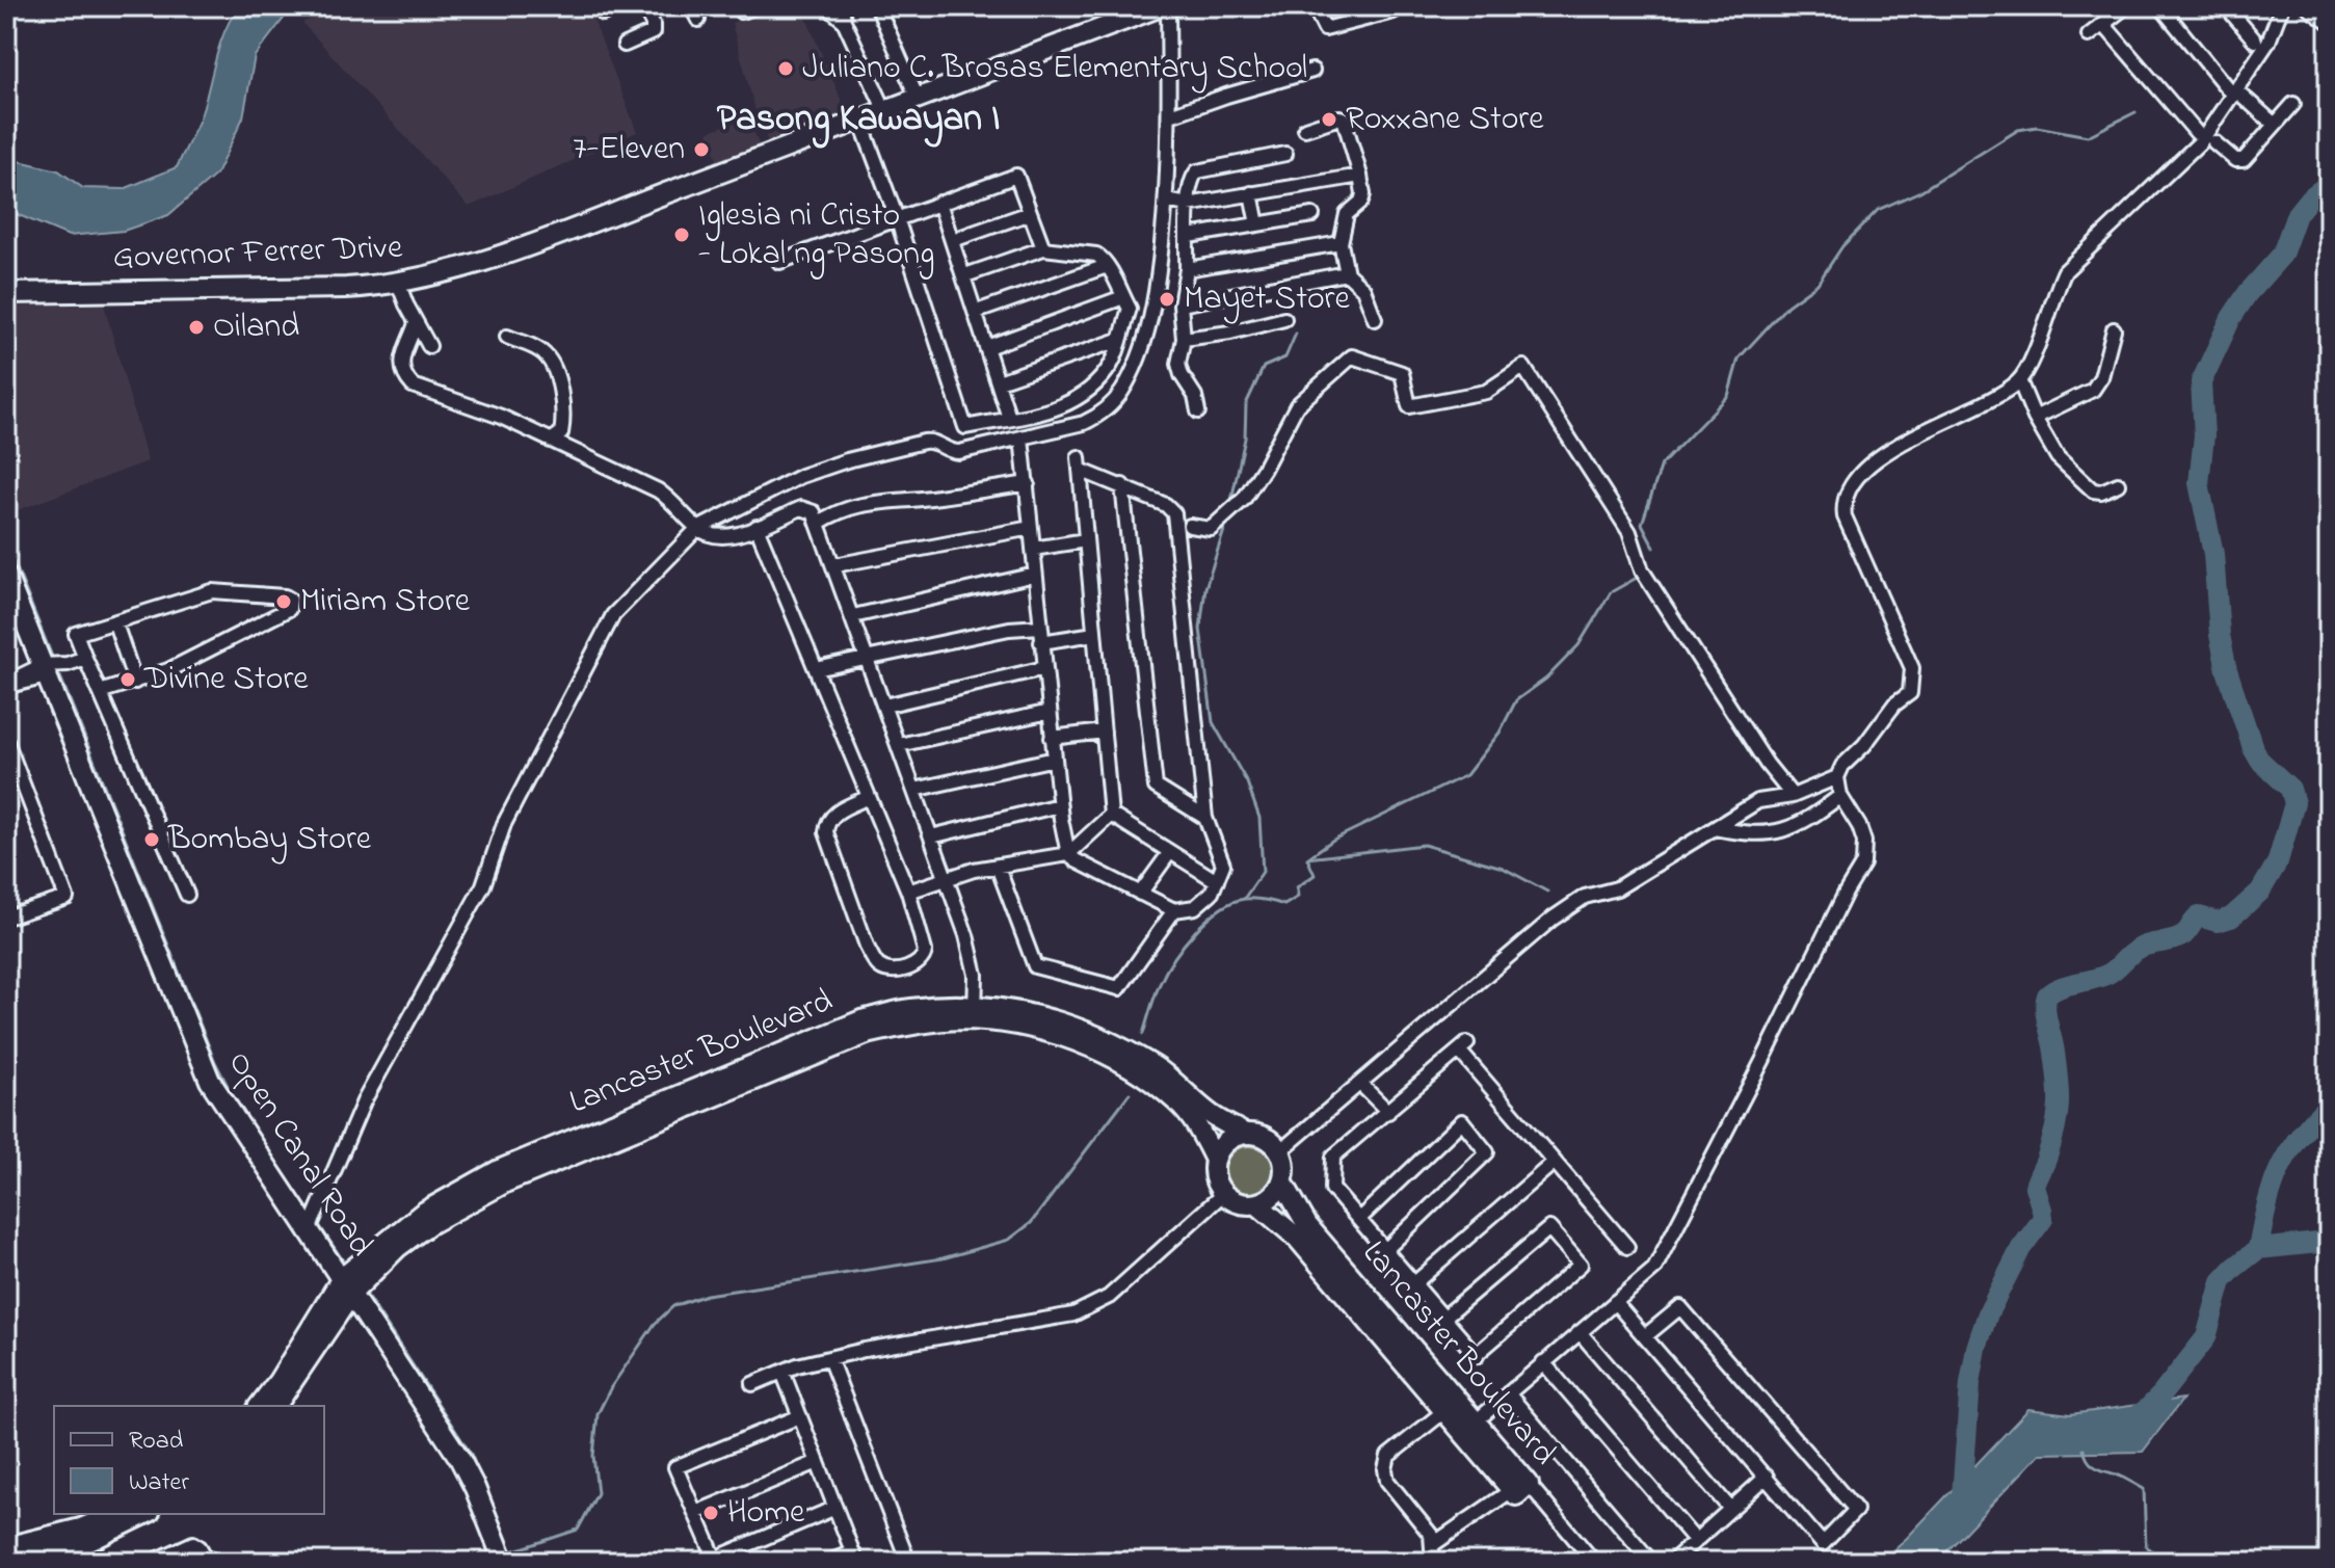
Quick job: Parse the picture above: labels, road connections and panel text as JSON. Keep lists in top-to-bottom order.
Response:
{
  "streets": {
    "main road": ["Governor Ferrer Drive", "Lancaster Boulevard", "Open Canal Road"]
  },
  "crossings": [
    ["Lancaster Boulevard", "Open Canal Road"]
  ],
  "districts": ["Pasong Kawayan I"],
  "places": [
    "Juliano C. Brosas Elementary School",
    "Roxxane Store",
    "7-Eleven",
    "Iglesia ni Cristo - Lokal ng Pasong",
    "Mayet Store",
    "Oiland",
    "Miriam Store",
    "Divine Store",
    "Bombay Store",
    "Home"
  ],
  "legend": ["Road", "Water"]
}
